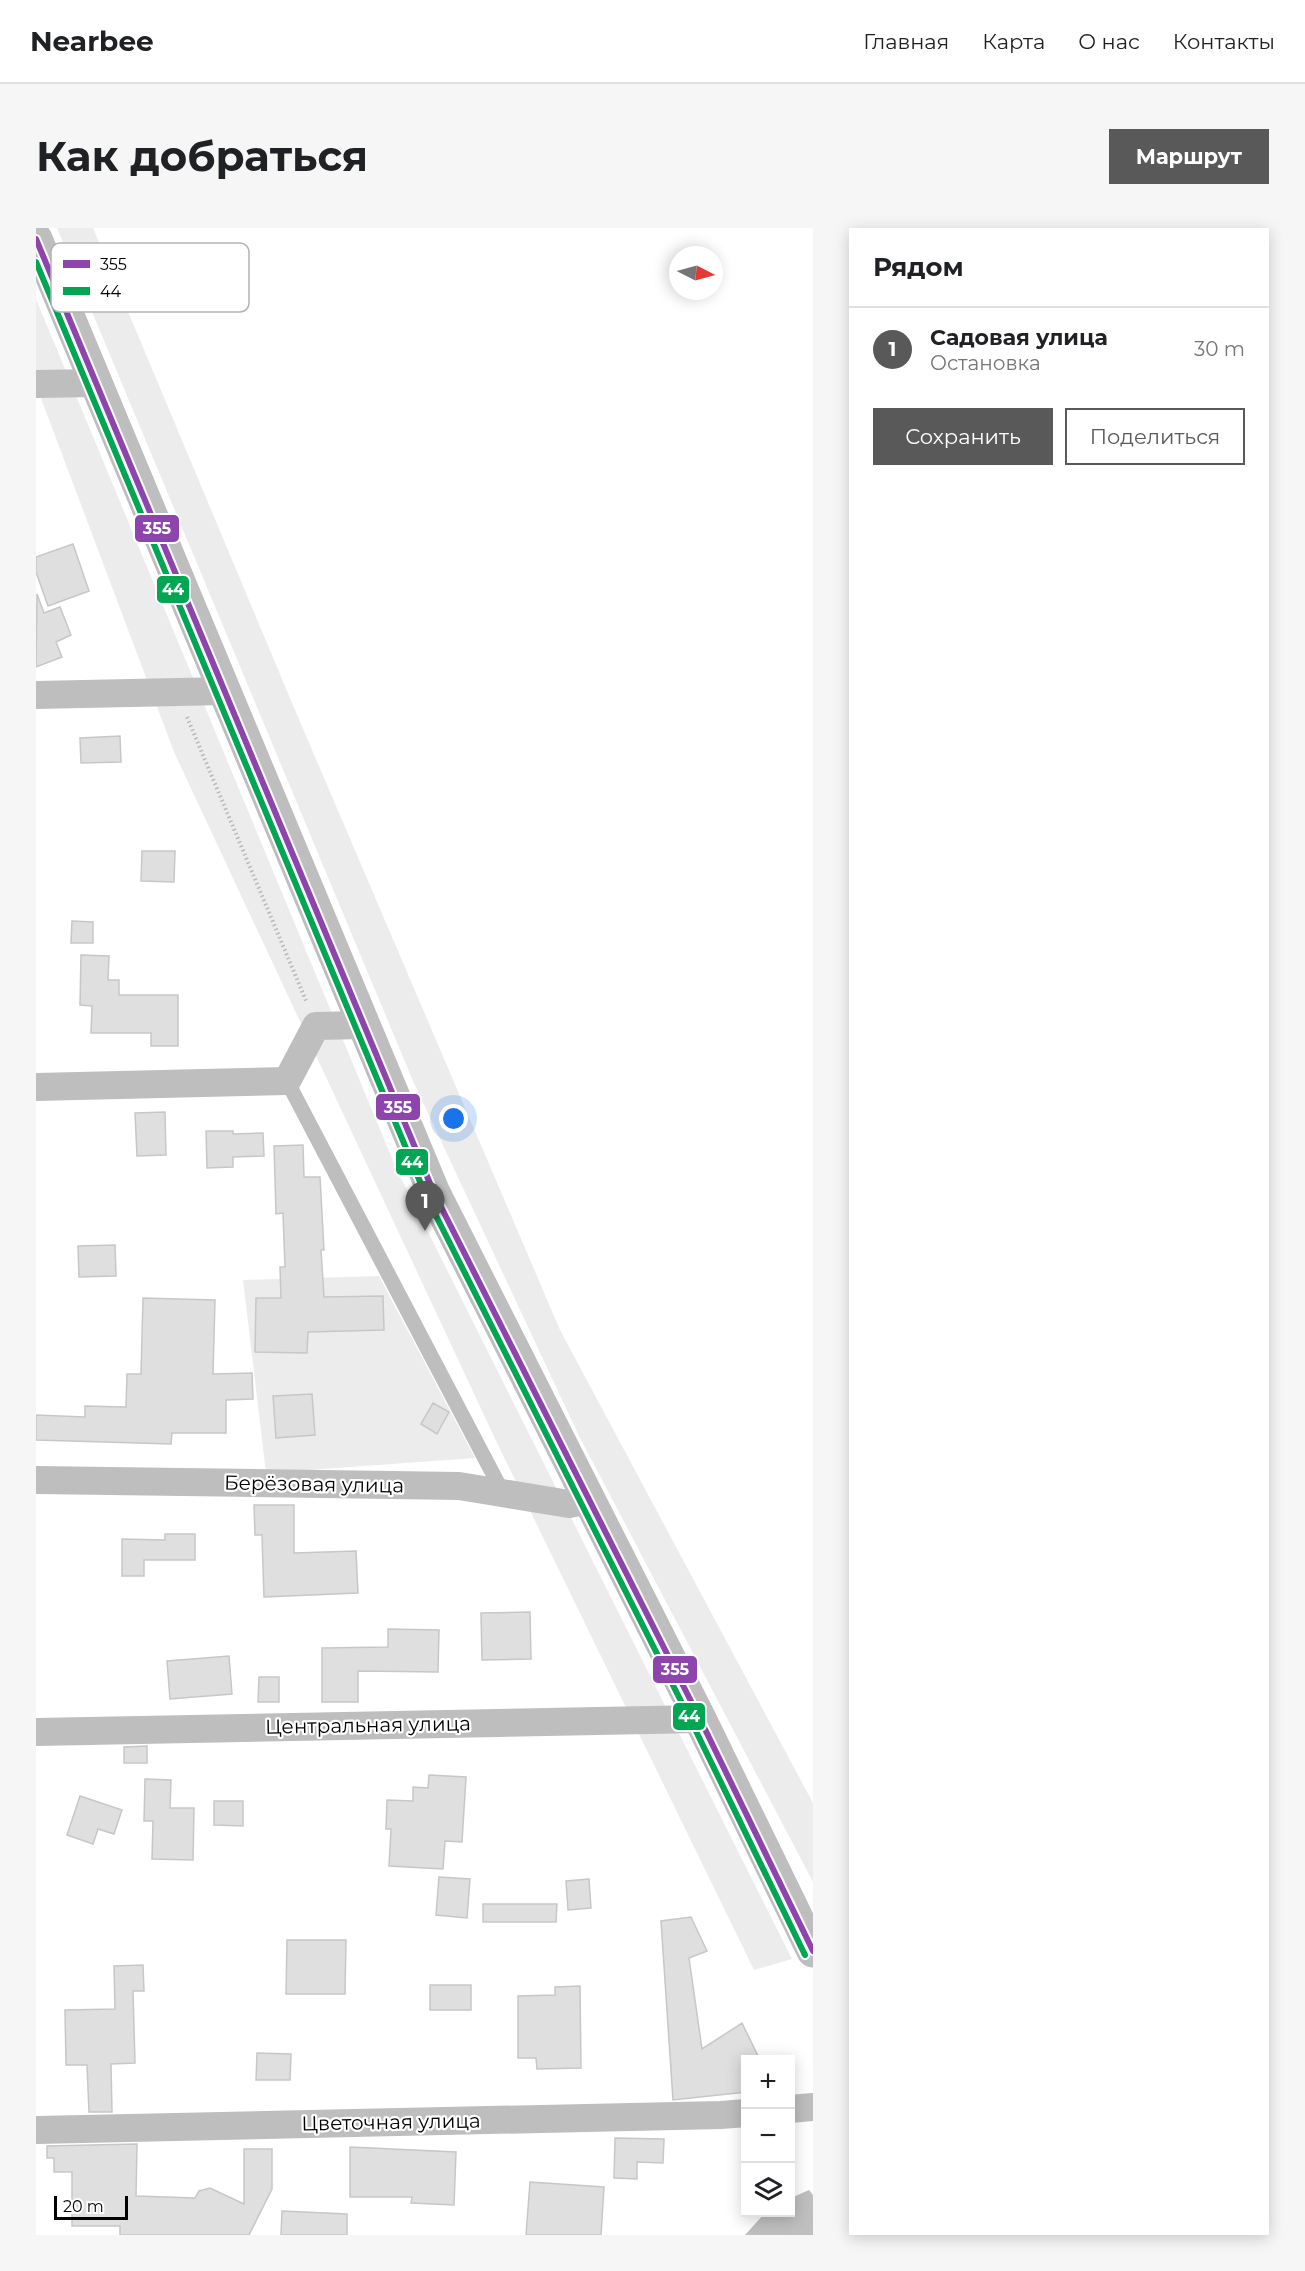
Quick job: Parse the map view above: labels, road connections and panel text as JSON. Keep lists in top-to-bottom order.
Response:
{
  "streets": {
    "street": ["Берёзовая улица", "Центральная улица", "Цветочная улица"]
  },
  "lines": ["transit line 355", "transit line 44"],
  "legend": ["355", "44"],
  "scale_bar": "20 m",
  "north": "right",
  "page": {
    "header": "Nearbee",
    "nav": [
      "Главная",
      "Карта",
      "О нас",
      "Контакты"
    ],
    "buttons": [
      "Маршрут",
      ["Сохранить", "Поделиться"]
    ],
    "title": "Как добраться",
    "heading": "Рядом",
    "list": [
      {
        "mark": "1",
        "name": "Садовая улица",
        "note": "Остановка",
        "value": "30 m"
      }
    ],
    "pins": "1",
    "map_buttons": ["+", "−"],
    "scale": "20 m"
  }
}
